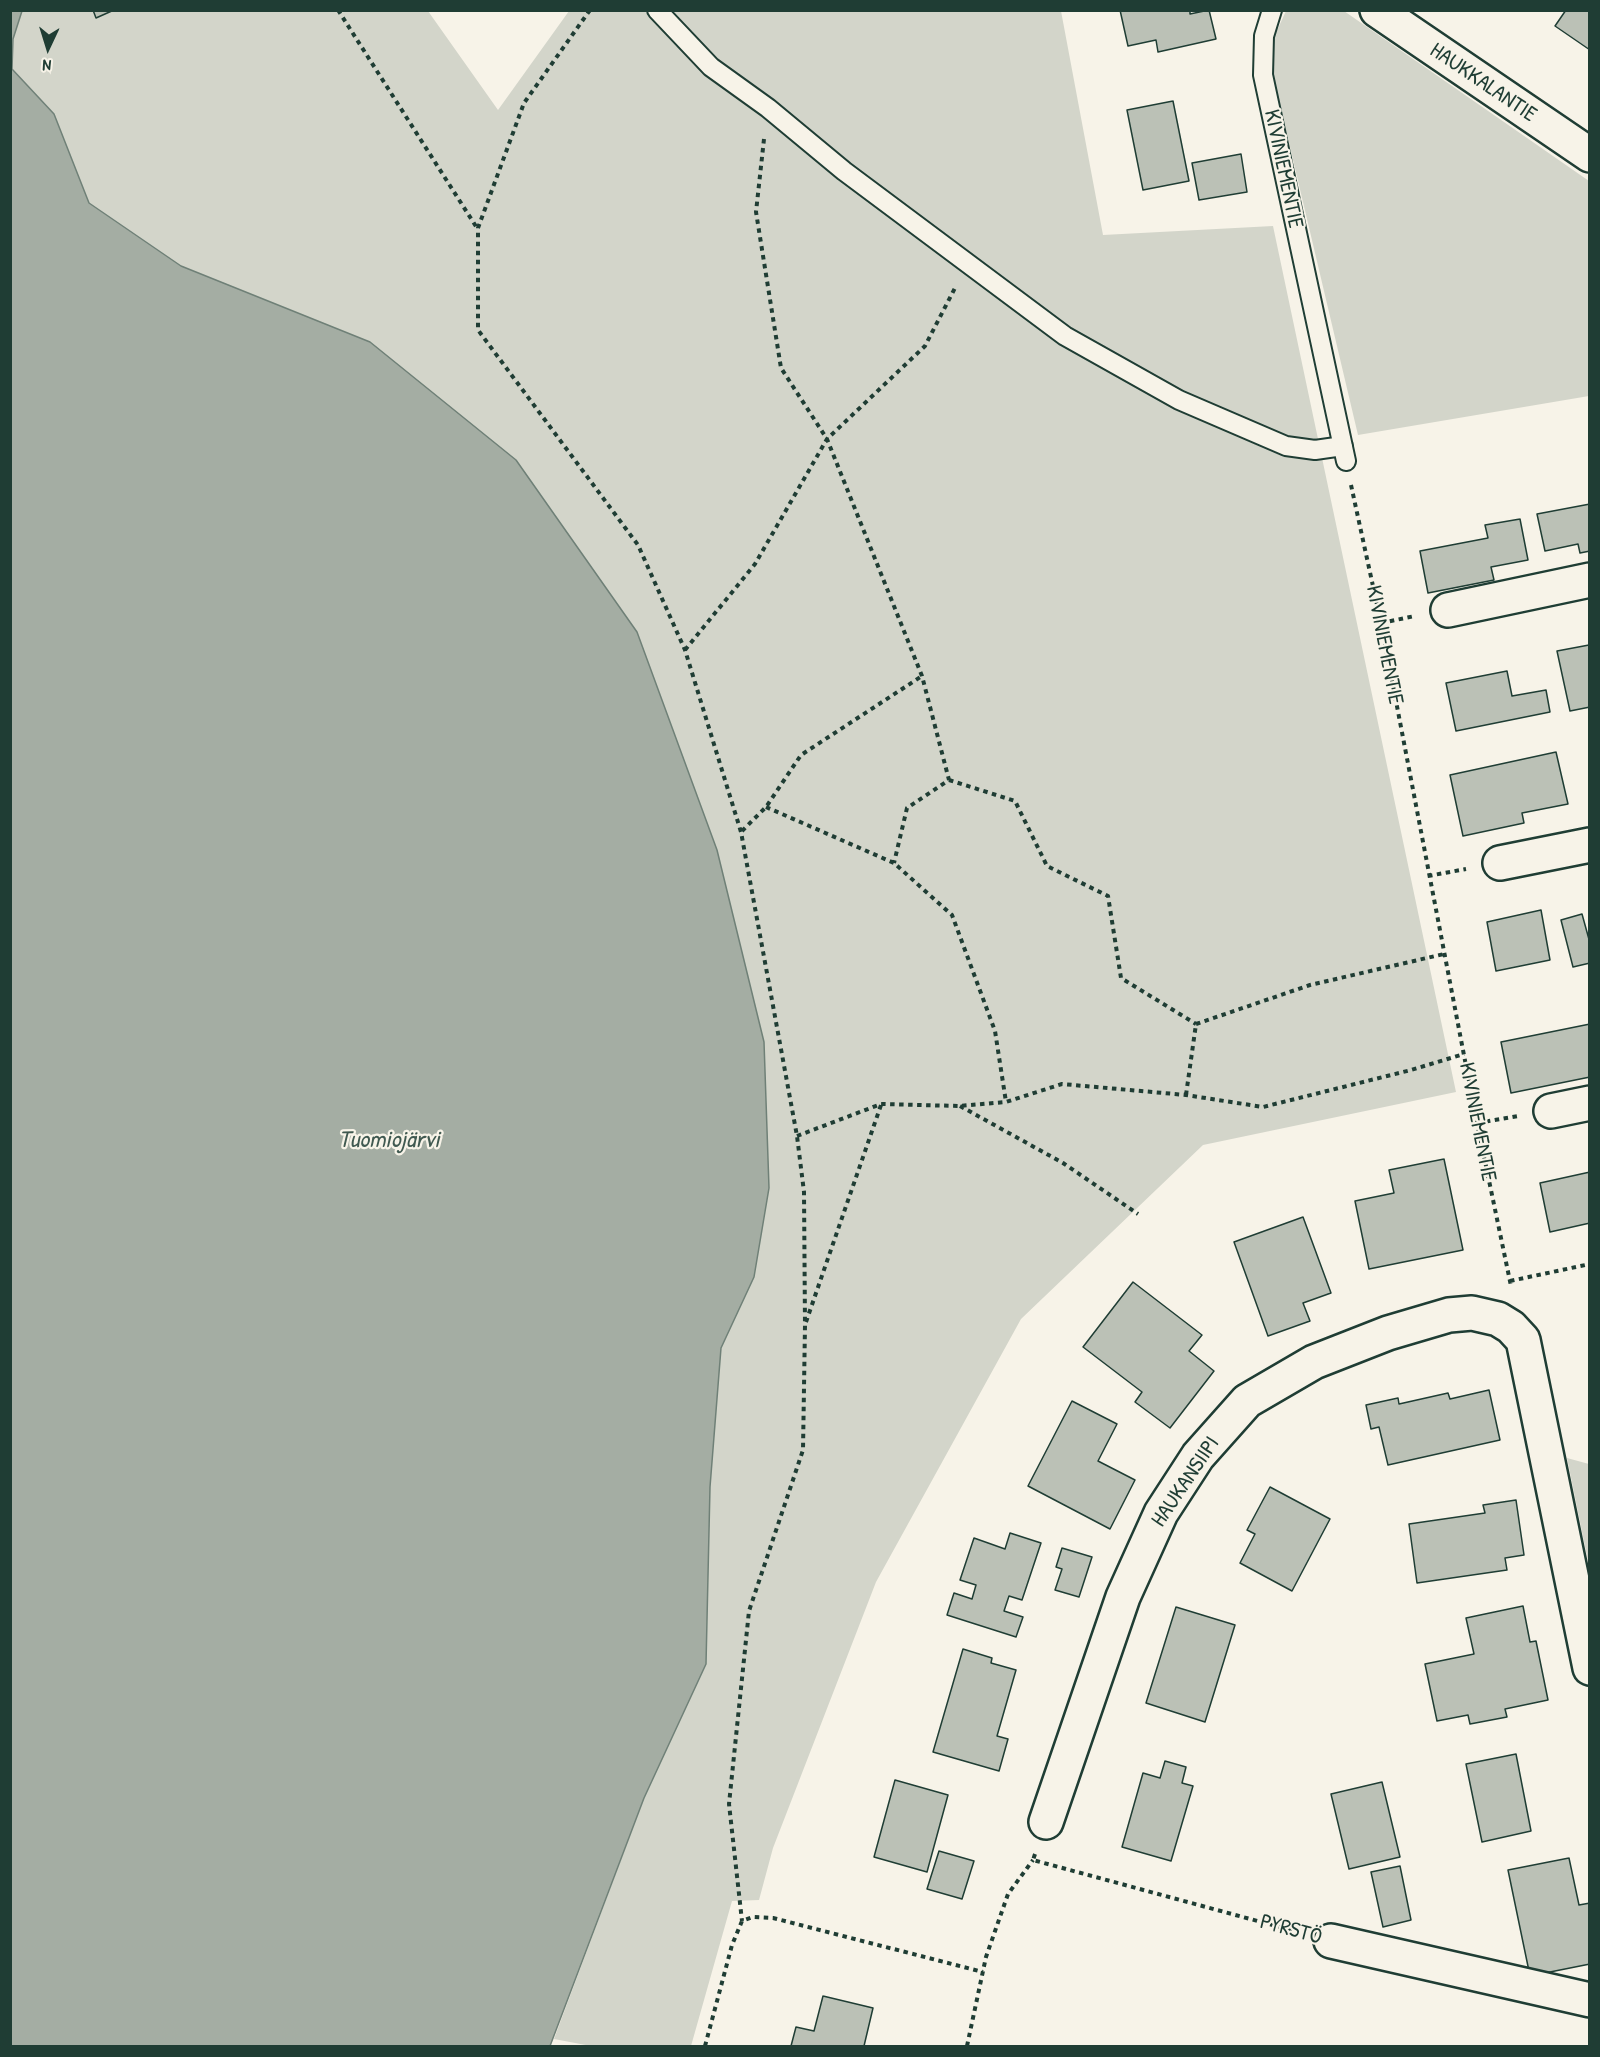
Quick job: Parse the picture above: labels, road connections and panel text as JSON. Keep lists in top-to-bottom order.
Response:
{
  "streets": {
    "street": ["HAUKKALANTIE", "HAUKANSIIPI", "PYRSTÖ"],
    "lane": ["KIVINIEMENTIE"]
  },
  "water": ["Tuomiojärvi"],
  "north": "bottom"
}
